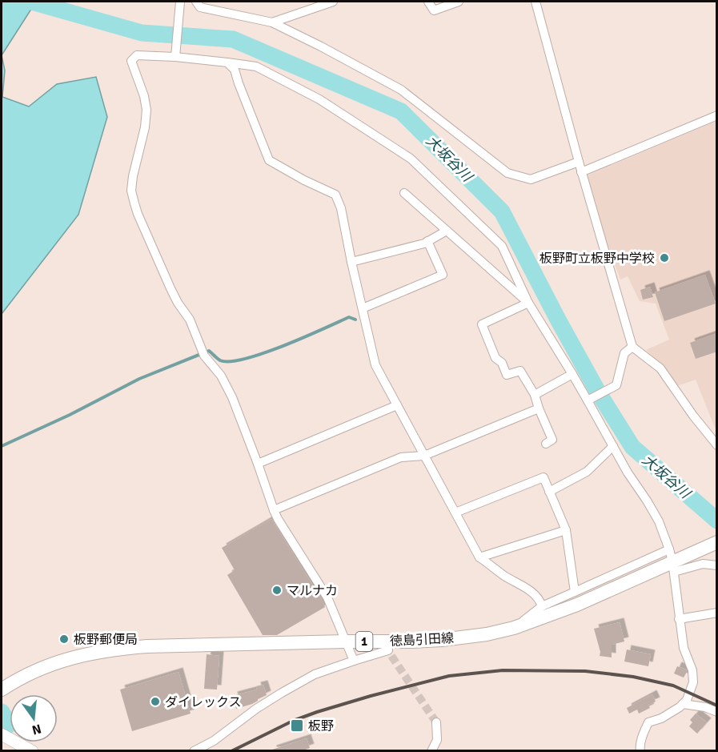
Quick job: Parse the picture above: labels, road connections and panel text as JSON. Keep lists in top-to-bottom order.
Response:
{
  "streets": {
    "main road": ["徳島引田線", "1"]
  },
  "water": ["大坂谷川"],
  "places": {
    "other": [
      "板野町立板野中学校",
      "マルナカ",
      "板野郵便局",
      "ダイレックス"
    ],
    "transit": ["板野"]
  },
  "north": "bottom"
}
